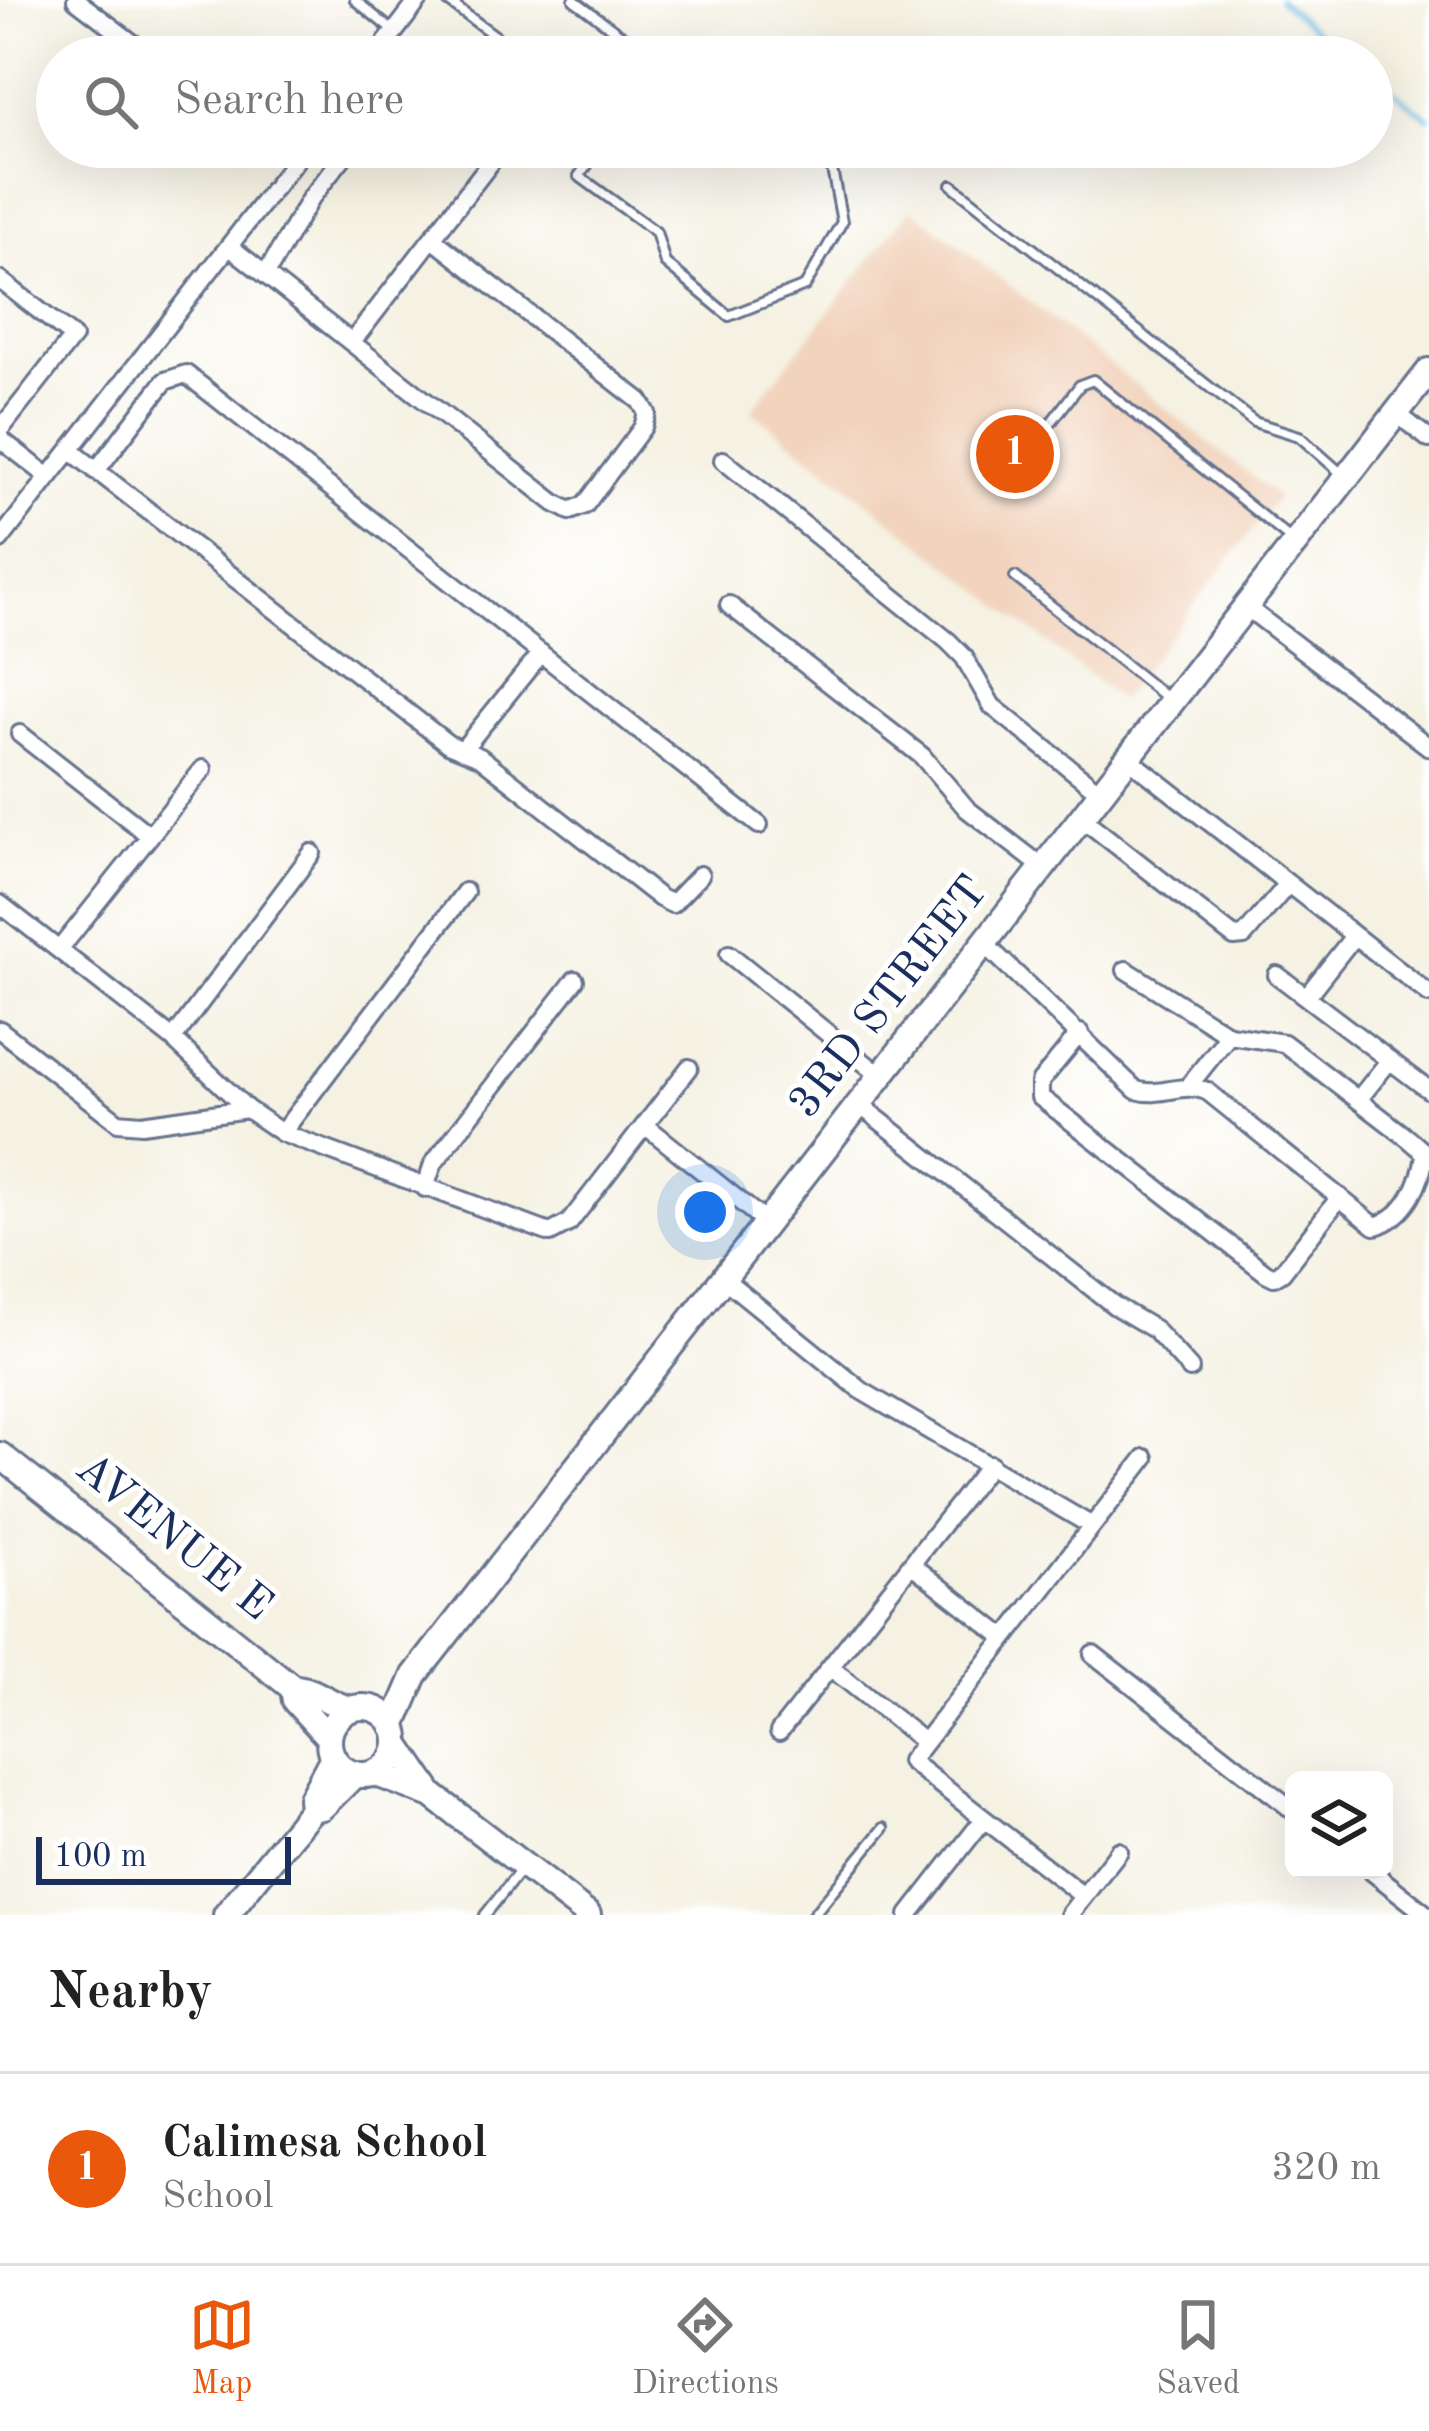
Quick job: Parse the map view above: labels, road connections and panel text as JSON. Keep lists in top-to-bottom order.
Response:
{
  "streets": {
    "street": ["3RD STREET", "AVENUE E"]
  },
  "crossings": [
    ["3RD STREET", "AVENUE E"]
  ],
  "scale_bar": "100 m",
  "page": {
    "search": "Search here",
    "pins": "1",
    "scale": "100 m",
    "heading": "Nearby",
    "list": [
      {
        "mark": "1",
        "name": "Calimesa School",
        "note": "School",
        "value": "320 m"
      }
    ],
    "nav": ["Map", "Directions", "Saved"]
  }
}
